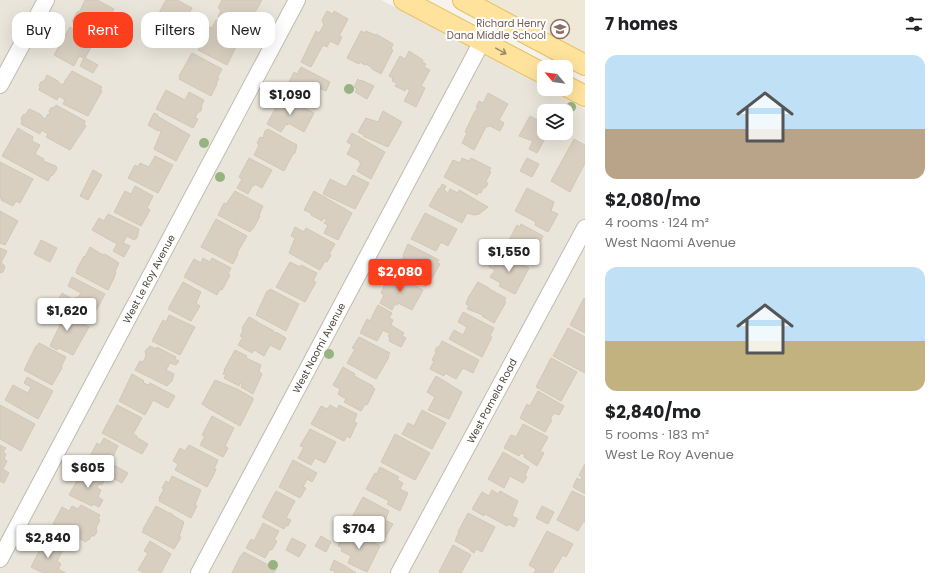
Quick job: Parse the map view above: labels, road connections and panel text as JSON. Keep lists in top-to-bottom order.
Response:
{
  "streets": {
    "street": ["West Le Roy Avenue", "West Naomi Avenue", "West Pamela Road"]
  },
  "places": {
    "school or university": ["Richard Henry Dana Middle School"]
  },
  "north": "top left",
  "page": {
    "heading": "7 homes",
    "chip": [
      "Buy",
      "Rent",
      "Filters",
      "New"
    ],
    "list": [
      {
        "name": "$2,080/mo",
        "note": "4 rooms · 124 m² · West Naomi Avenue"
      },
      {
        "name": "$2,840/mo",
        "note": "5 rooms · 183 m² · West Le Roy Avenue"
      }
    ],
    "price": [
      "$1,090",
      "$1,550",
      "$2,080",
      "$1,620",
      "$605",
      "$704",
      "$2,840"
    ]
  }
}
